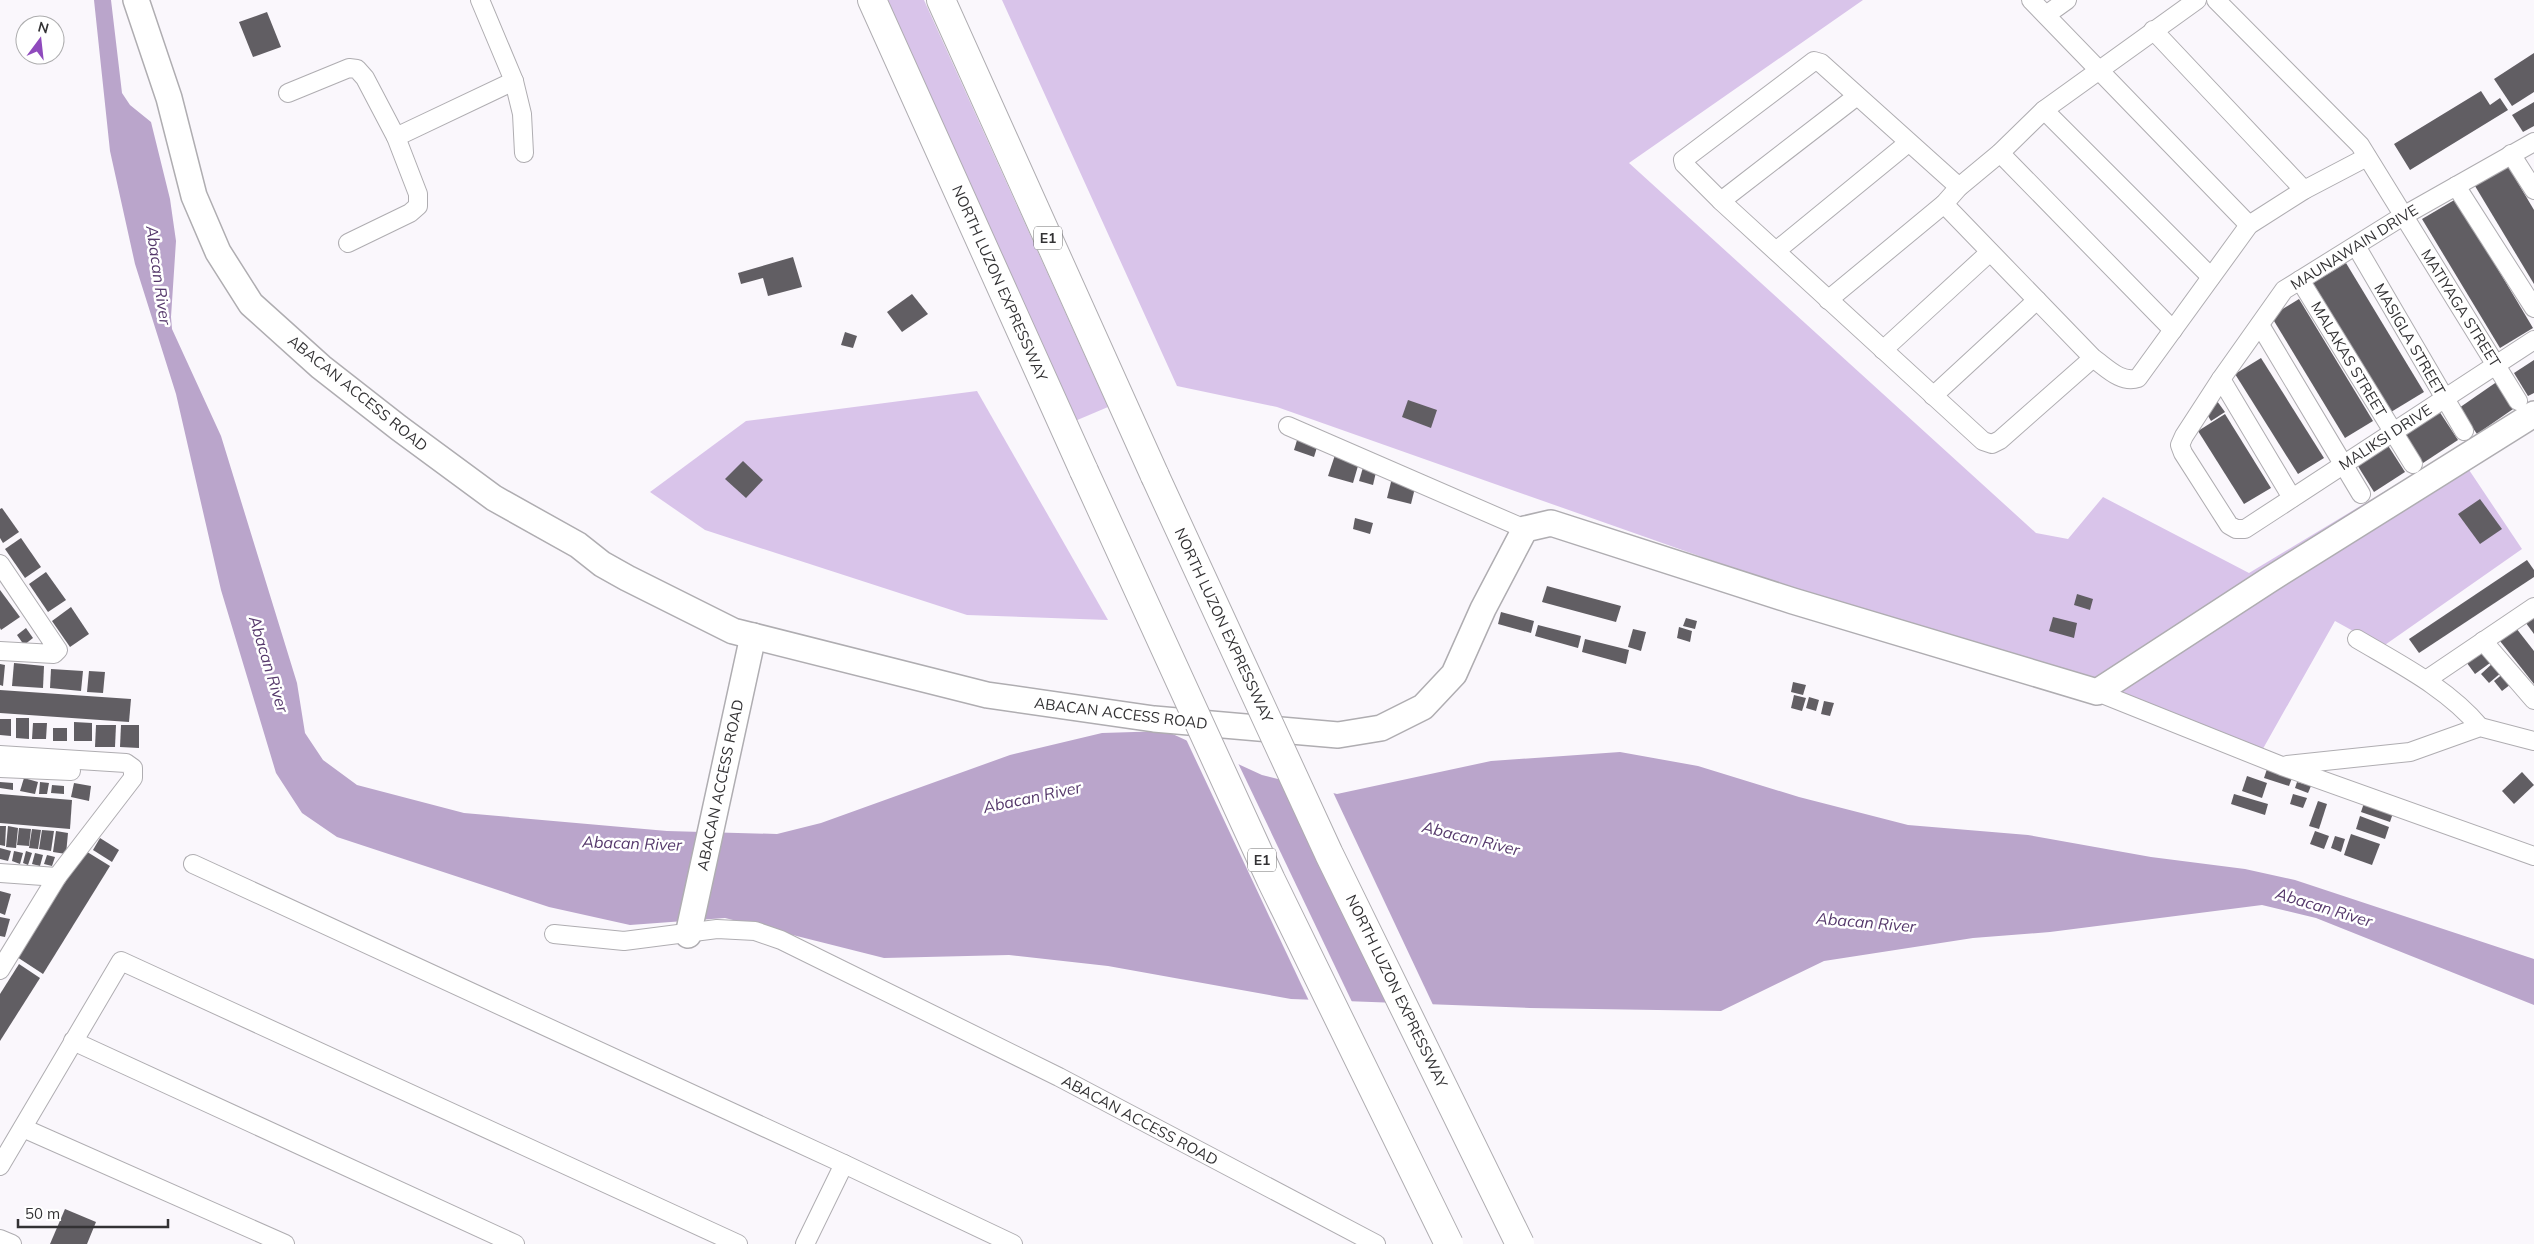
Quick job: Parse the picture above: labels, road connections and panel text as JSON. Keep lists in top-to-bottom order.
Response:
{
  "streets": {
    "highway": ["E1", "NORTH LUZON EXPRESSWAY"],
    "street": [
      "MAUNAWAIN DRIVE",
      "MATIYAGA STREET",
      "MASIGLA STREET",
      "MALAKAS STREET",
      "ABACAN ACCESS ROAD",
      "MALIKSI DRIVE"
    ]
  },
  "crossings": [
    ["MAUNAWAIN DRIVE", "MATIYAGA STREET"],
    ["MAUNAWAIN DRIVE", "MASIGLA STREET"],
    ["MAUNAWAIN DRIVE", "MALAKAS STREET"],
    ["MAUNAWAIN DRIVE", "MALIKSI DRIVE"],
    ["MATIYAGA STREET", "MALIKSI DRIVE"],
    ["MASIGLA STREET", "MALIKSI DRIVE"],
    ["MALAKAS STREET", "MALIKSI DRIVE"]
  ],
  "water": ["Abacan River"],
  "scale_bar": "50 m",
  "north": "top"
}
